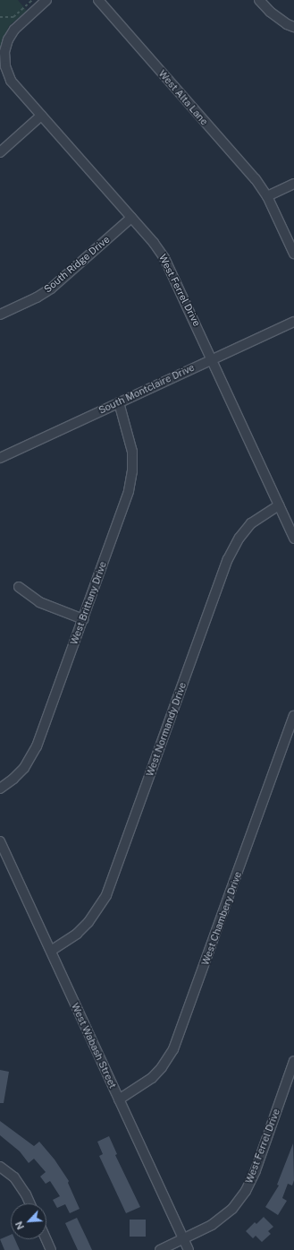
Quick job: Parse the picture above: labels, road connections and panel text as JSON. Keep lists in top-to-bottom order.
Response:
{
  "streets": {
    "street": [
      "West Alta Lane",
      "South Ridge Drive",
      "West Ferrel Drive",
      "South Montclaire Drive",
      "West Brittany Drive",
      "West Normandy Drive",
      "West Chambery Drive",
      "West Wabash Street"
    ]
  },
  "crossings": [
    ["South Ridge Drive", "West Ferrel Drive"],
    ["West Ferrel Drive", "South Montclaire Drive"],
    ["West Ferrel Drive", "West Normandy Drive"],
    ["West Ferrel Drive", "West Wabash Street"],
    ["South Montclaire Drive", "West Brittany Drive"],
    ["West Normandy Drive", "West Wabash Street"],
    ["West Chambery Drive", "West Wabash Street"]
  ],
  "north": "bottom left"
}
